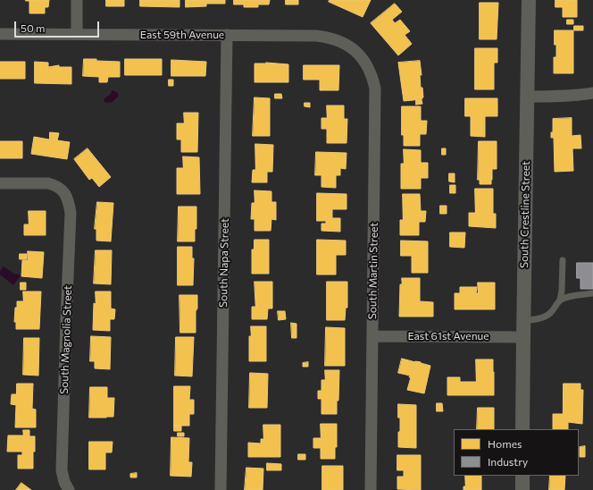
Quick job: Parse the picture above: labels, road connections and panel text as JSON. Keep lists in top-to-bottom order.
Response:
{
  "streets": {
    "street": [
      "East 59th Avenue",
      "South Crestline Street",
      "South Napa Street",
      "South Martin Street",
      "East 61st Avenue",
      "South Magnolia Street"
    ]
  },
  "crossings": [
    ["East 59th Avenue", "South Napa Street"],
    ["East 59th Avenue", "South Martin Street"],
    ["South Crestline Street", "East 61st Avenue"],
    ["South Martin Street", "East 61st Avenue"]
  ],
  "legend": ["Homes", "Industry"],
  "scale_bar": "50 m"
}
